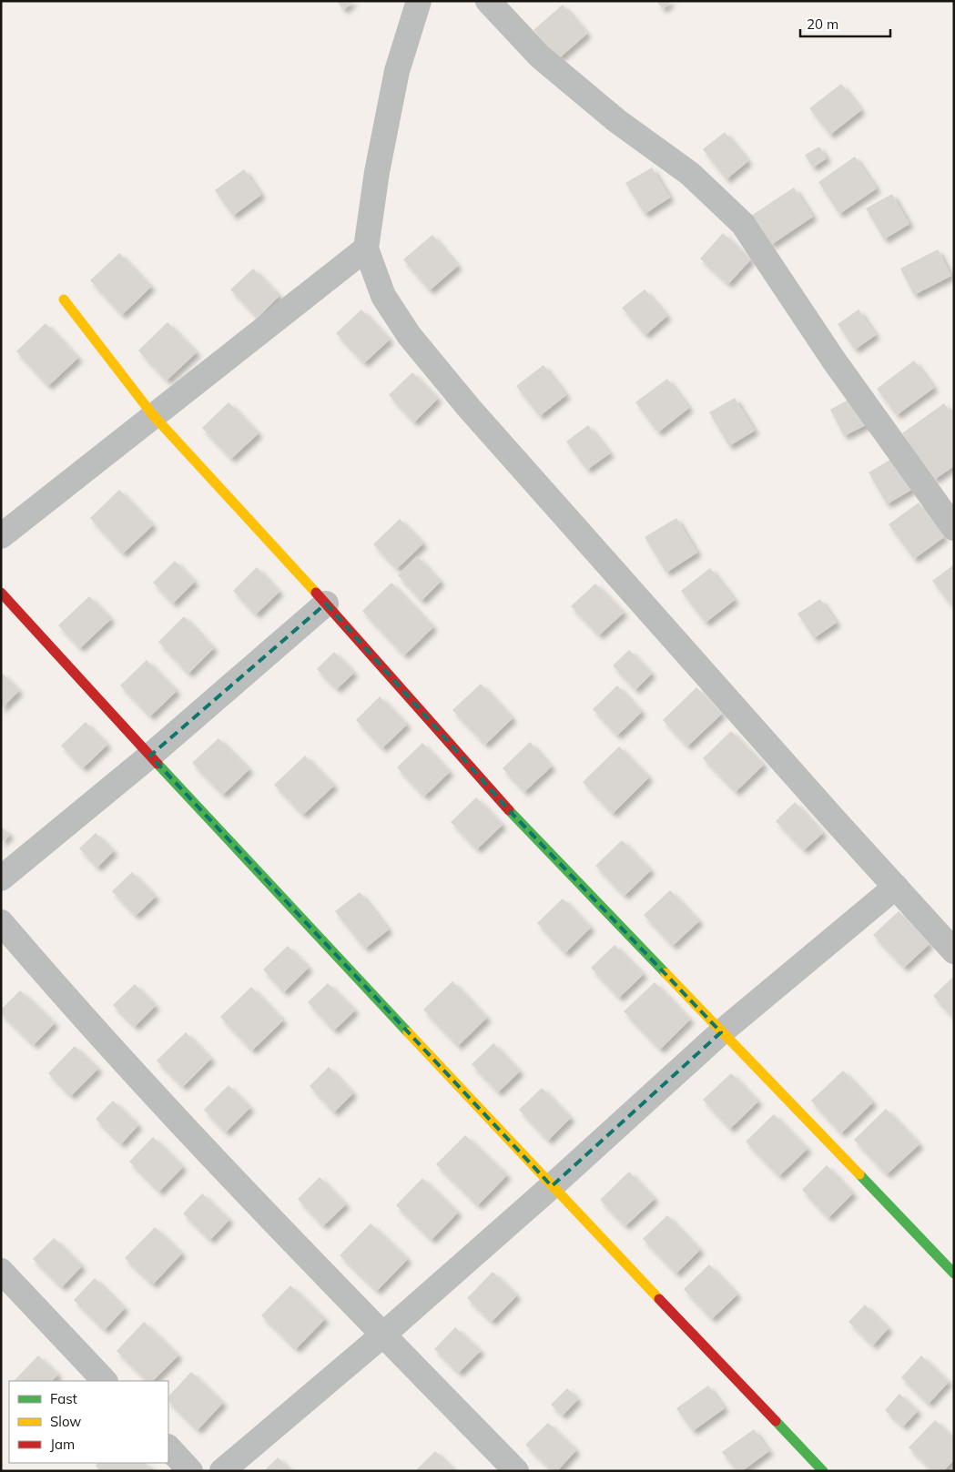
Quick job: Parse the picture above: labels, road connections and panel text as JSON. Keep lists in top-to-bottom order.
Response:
{
  "legend": ["Fast", "Slow", "Jam"],
  "scale_bar": "20 m"
}
